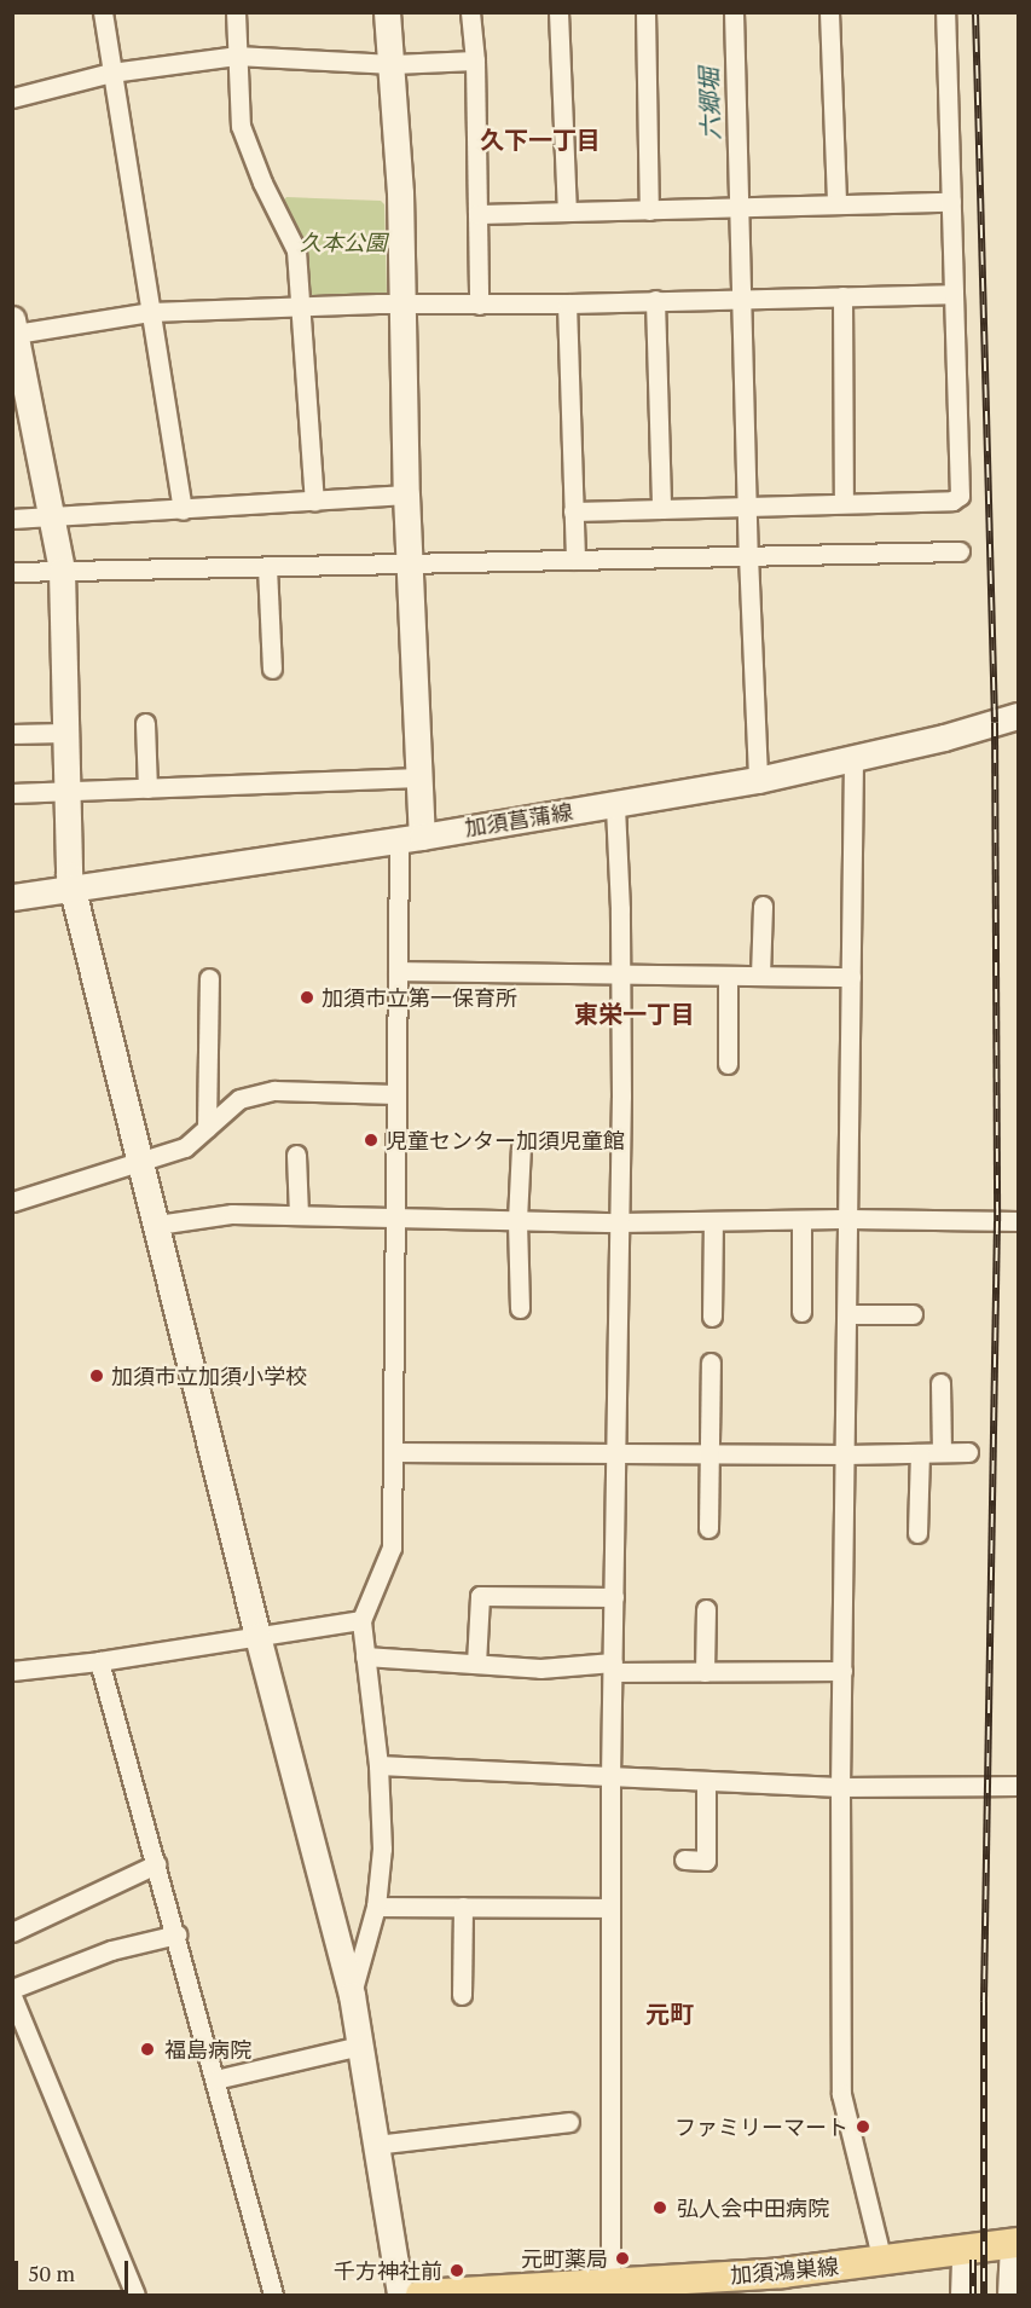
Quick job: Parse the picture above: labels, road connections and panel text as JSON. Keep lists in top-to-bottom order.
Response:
{
  "streets": {
    "main road": ["加須鴻巣線"],
    "street": ["加須菖蒲線"]
  },
  "districts": ["久下一丁目", "東栄一丁目", "元町"],
  "water": ["六郷堀"],
  "parks": ["久本公園"],
  "places": [
    "加須市立第一保育所",
    "児童センター加須児童館",
    "加須市立加須小学校",
    "福島病院",
    "ファミリーマート",
    "弘人会中田病院",
    "元町薬局",
    "千方神社前"
  ],
  "scale_bar": "50 m"
}
